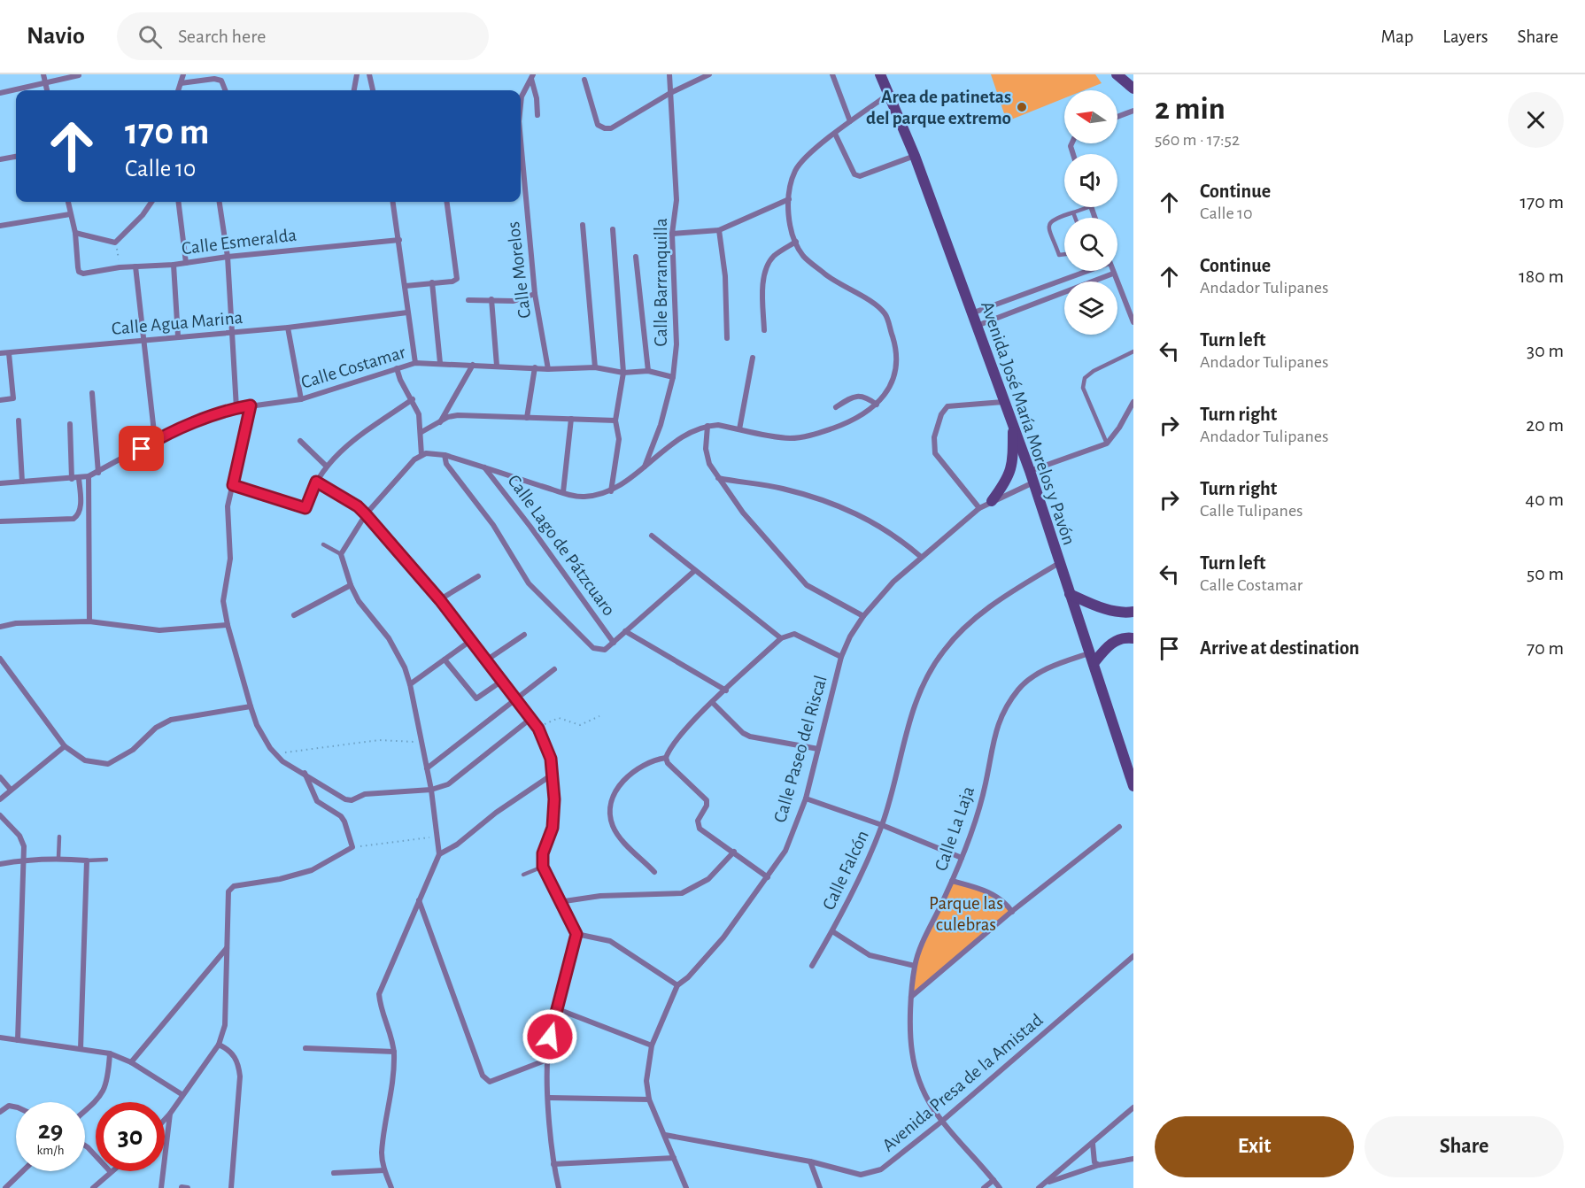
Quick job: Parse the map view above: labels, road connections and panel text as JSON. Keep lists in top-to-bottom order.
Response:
{
  "streets": {
    "main road": ["Avenida José María Morelos y Pavón"],
    "street": [
      "Calle Esmeralda",
      "Calle Morelos",
      "Calle Barranquilla",
      "Calle Agua Marina",
      "Calle Costamar",
      "Calle Lago de Pátzcuaro",
      "Calle Paseo del Riscal",
      "Calle La Laja",
      "Calle Falcón",
      "Avenida Presa de la Amistad"
    ]
  },
  "crossings": [
    ["Calle Morelos", "Calle Costamar"],
    ["Calle Barranquilla", "Calle Costamar"],
    ["Avenida José María Morelos y Pavón", "Calle Paseo del Riscal"],
    ["Avenida José María Morelos y Pavón", "Calle La Laja"],
    ["Avenida José María Morelos y Pavón", "Calle Falcón"],
    ["Calle Paseo del Riscal", "Avenida Presa de la Amistad"],
    ["Calle La Laja", "Calle Falcón"],
    ["Calle La Laja", "Avenida Presa de la Amistad"]
  ],
  "parks": ["Parque las culebras"],
  "places": ["Area de patinetas del parque extremo"],
  "north": "left",
  "page": {
    "header": "Navio",
    "search": "Search here",
    "nav": ["Map", "Layers", "Share"],
    "heading": ["2 min", "560 m · 17:52"],
    "turn": ["170 m", "Calle 10"],
    "list": [
      {
        "name": "Continue",
        "note": "Calle 10",
        "value": "170 m"
      },
      {
        "name": "Continue",
        "note": "Andador Tulipanes",
        "value": "180 m"
      },
      {
        "name": "Turn left",
        "note": "Andador Tulipanes",
        "value": "30 m"
      },
      {
        "name": "Turn right",
        "note": "Andador Tulipanes",
        "value": "20 m"
      },
      {
        "name": "Turn right",
        "note": "Calle Tulipanes",
        "value": "40 m"
      },
      {
        "name": "Turn left",
        "note": "Calle Costamar",
        "value": "50 m"
      },
      {
        "name": "Arrive at destination",
        "value": "70 m"
      }
    ],
    "speed": "29 km/h",
    "limit": "30",
    "buttons": ["Exit", "Share"]
  }
}
